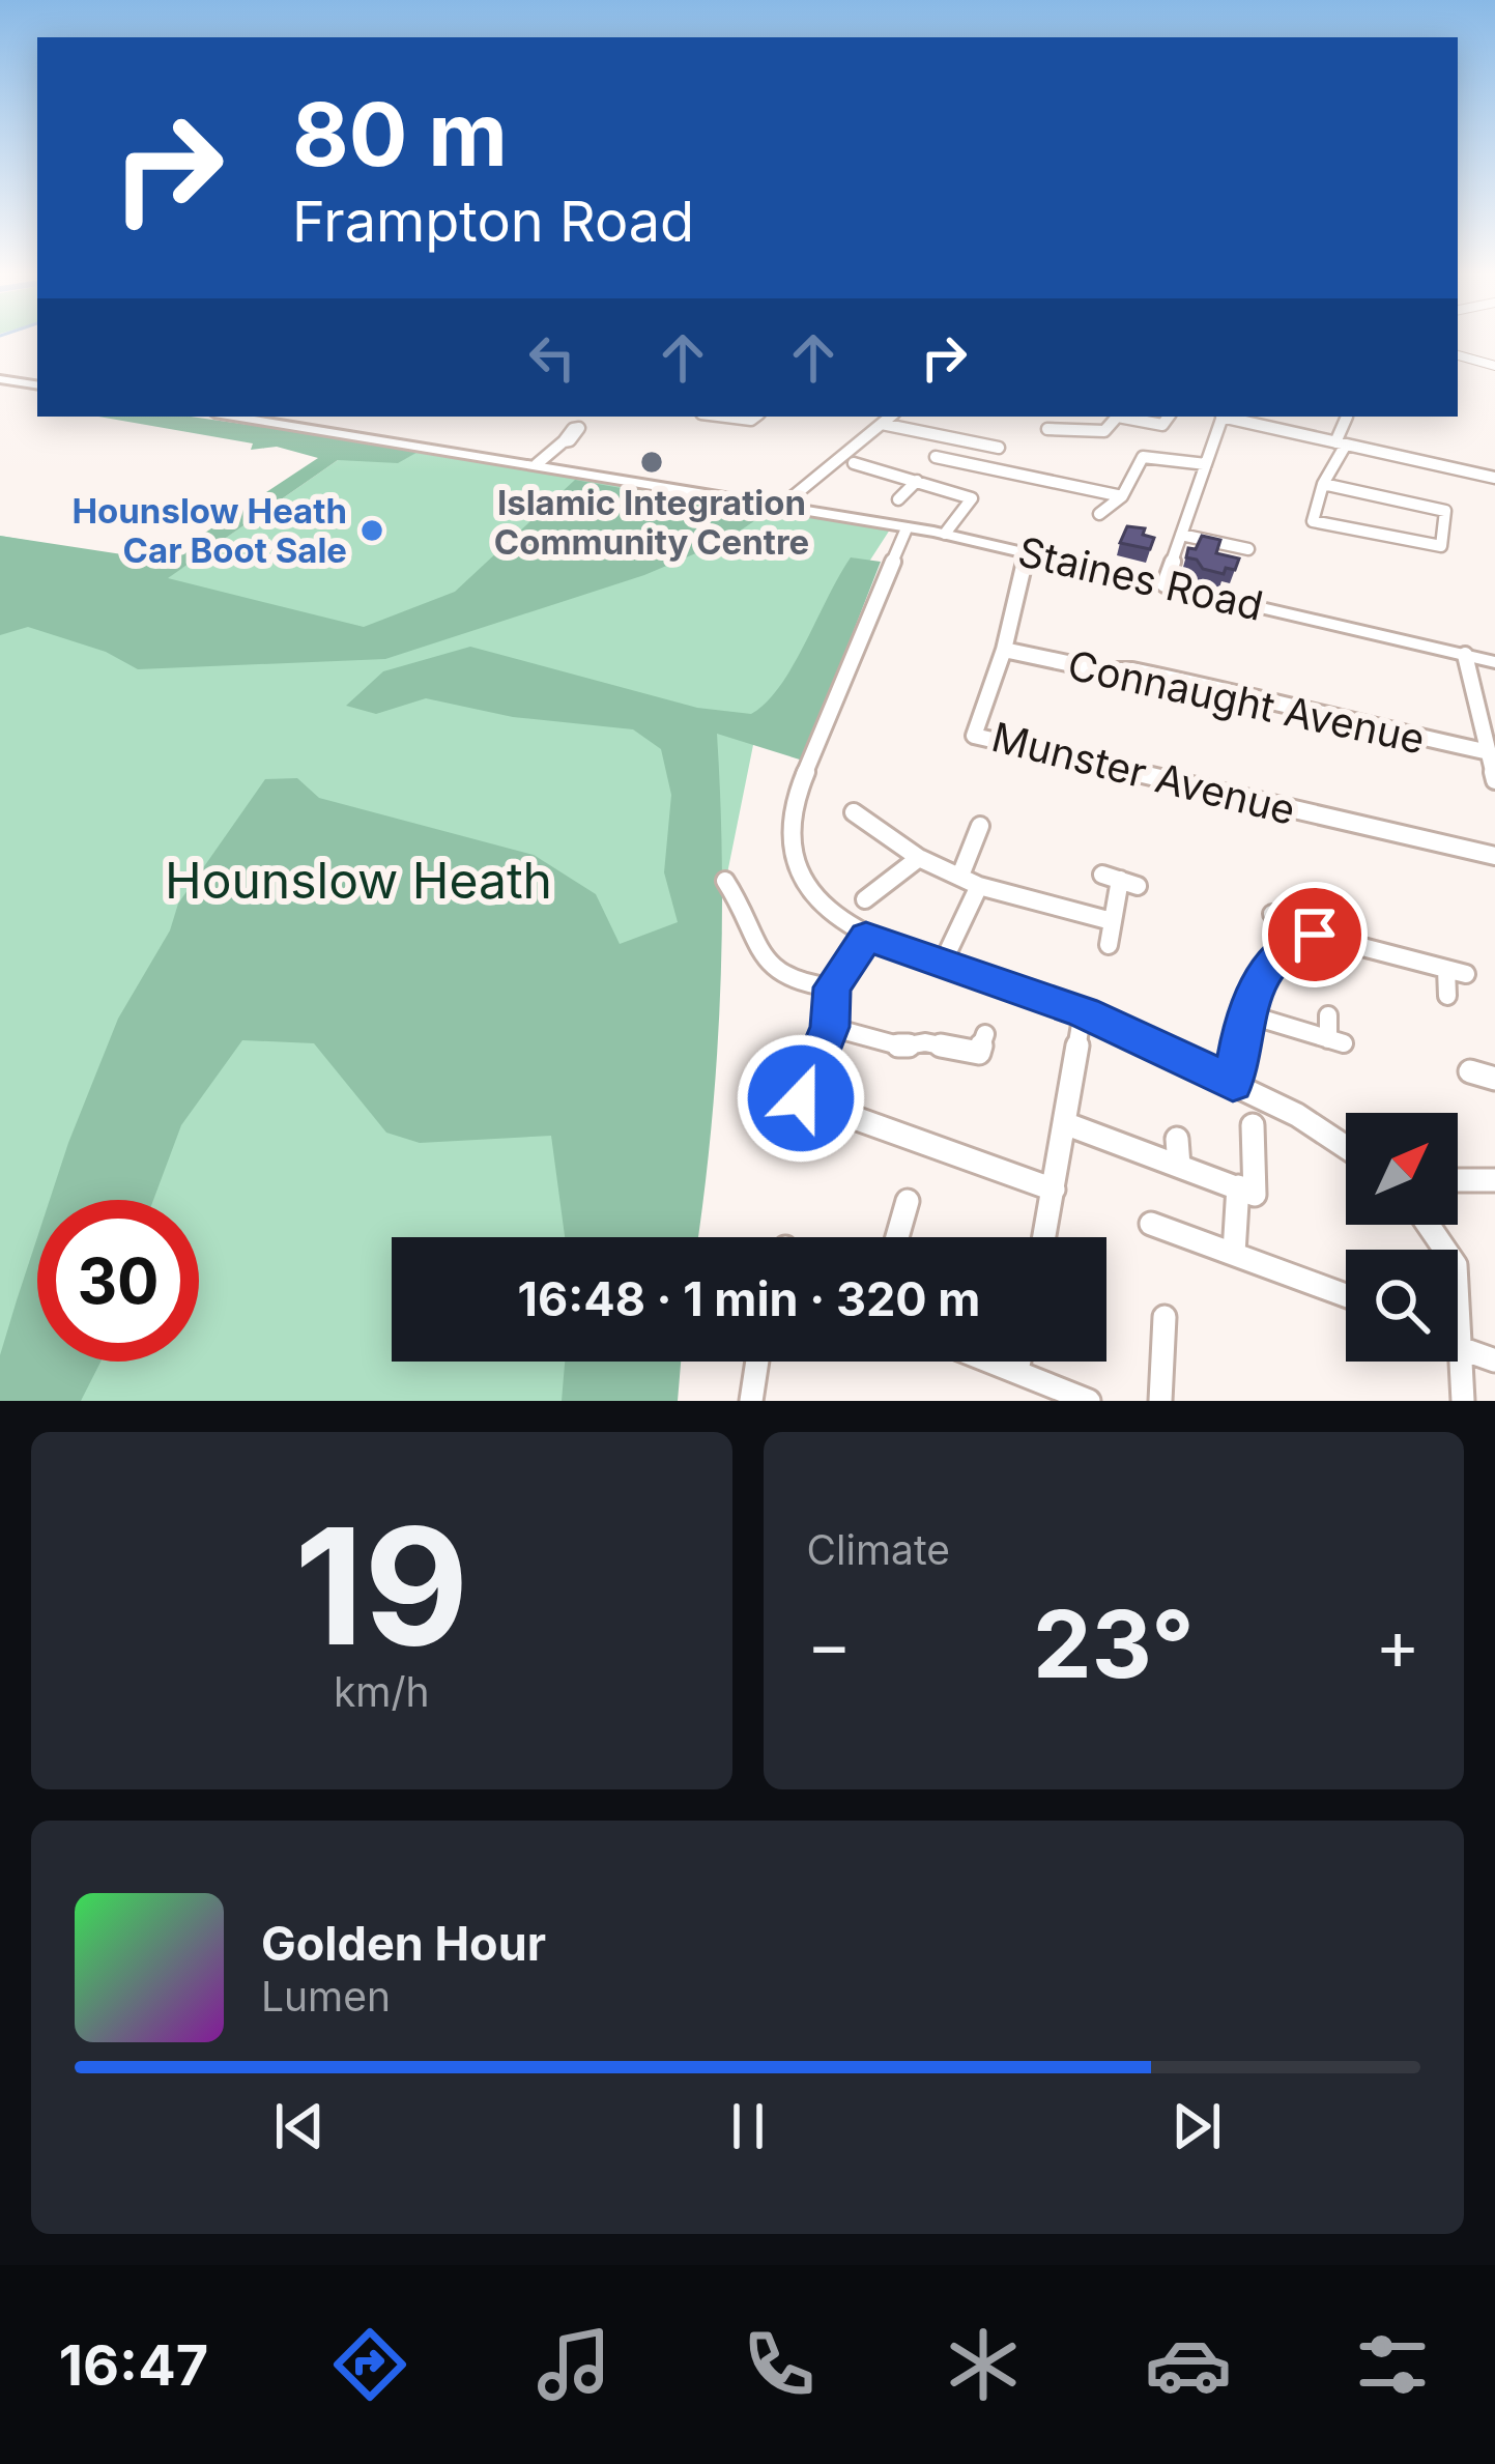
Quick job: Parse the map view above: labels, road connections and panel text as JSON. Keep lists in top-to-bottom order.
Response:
{
  "streets": {
    "main road": ["Staines Road"],
    "street": ["Connaught Avenue", "Munster Avenue"]
  },
  "crossings": [
    ["Staines Road", "Munster Avenue"],
    ["Connaught Avenue", "Munster Avenue"]
  ],
  "parks": ["Hounslow Heath"],
  "places": ["Islamic Integration Community Centre", "Hounslow Heath Car Boot Sale"],
  "north": "top right",
  "page": {
    "turn": ["80 m", "Frampton Road"],
    "limit": "30",
    "trip": "16:48 · 1 min · 320 m",
    "tile": [
      ["19", "km/h"],
      "Climate"
    ],
    "heat": ["−", "23°", "+"],
    "song": ["Golden Hour", "Lumen"],
    "tabs": "16:47"
  }
}
